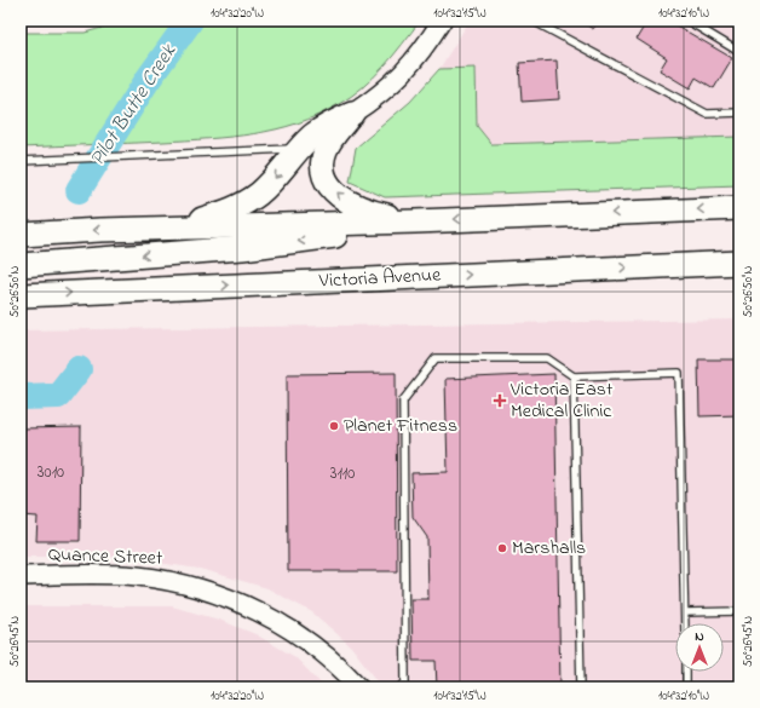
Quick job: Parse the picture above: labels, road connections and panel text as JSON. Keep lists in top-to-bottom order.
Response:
{
  "streets": {
    "highway": ["Victoria Avenue"],
    "street": ["Quance Street"]
  },
  "water": ["Pilot Butte Creek"],
  "places": {
    "health": ["Victoria East Medical Clinic"],
    "other": ["Planet Fitness", "Marshalls"]
  },
  "house_numbers": ["3010", "3110"],
  "north": "top",
  "coordinates": [
    "104°32'20\"W",
    "104°32'15\"W",
    "104°32'10\"W",
    "50°26'50\"N",
    "50°26'45\"N"
  ]
}
